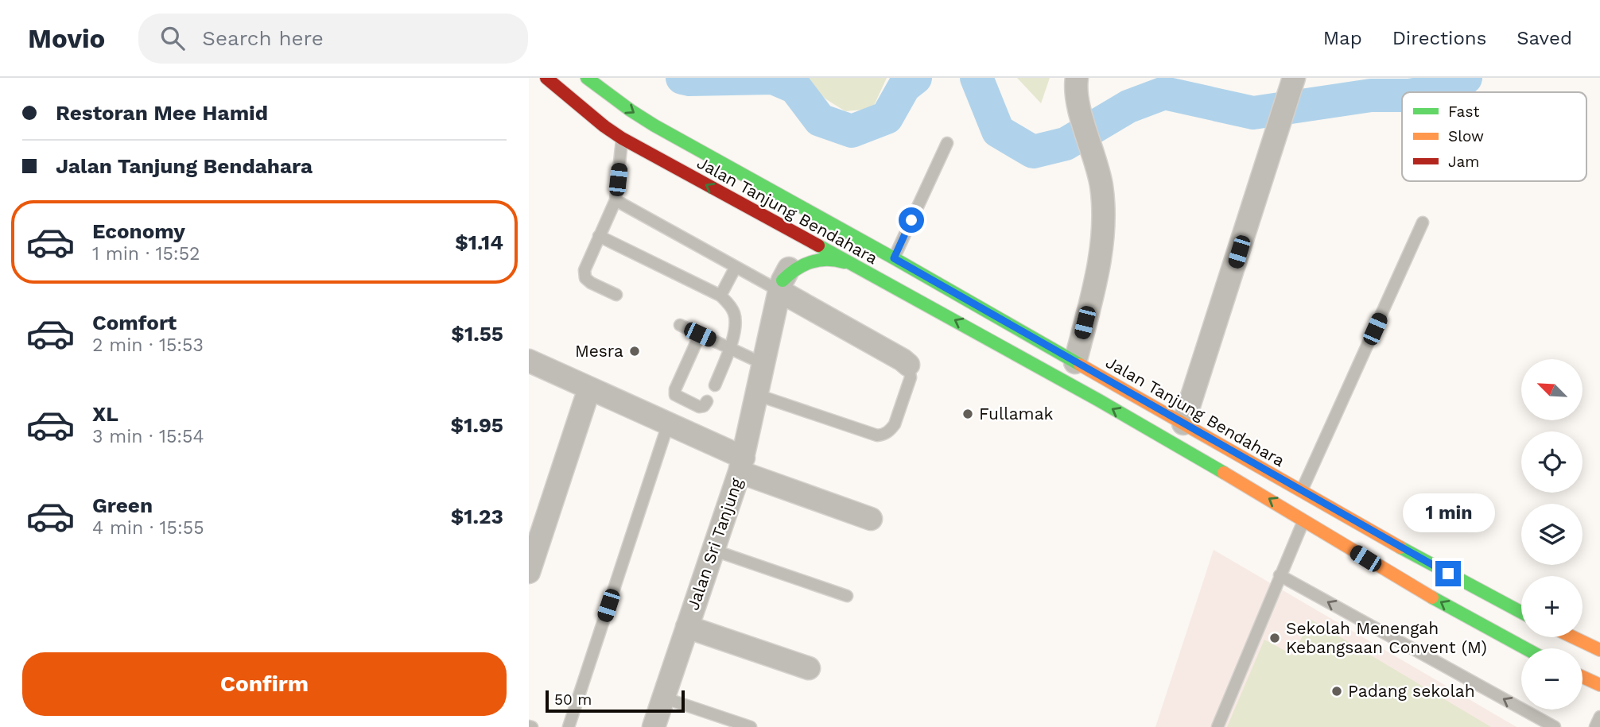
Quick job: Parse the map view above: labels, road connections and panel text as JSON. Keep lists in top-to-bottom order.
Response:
{
  "streets": {
    "main road": ["Jalan Tanjung Bendahara"],
    "street": ["Jalan Sri Tanjung"]
  },
  "places": [
    "Mesra",
    "Fullamak",
    "Sekolah Menengah Kebangsaan Convent (M)",
    "Padang sekolah"
  ],
  "legend": ["Fast", "Slow", "Jam"],
  "scale_bar": "50 m",
  "north": "top left",
  "page": {
    "header": "Movio",
    "search": "Search here",
    "nav": ["Map", "Directions", "Saved"],
    "banner": ["Restoran Mee Hamid", "Jalan Tanjung Bendahara"],
    "list": [
      {
        "name": "Economy",
        "note": "1 min · 15:52",
        "value": "$1.14"
      },
      {
        "name": "Comfort",
        "note": "2 min · 15:53",
        "value": "$1.55"
      },
      {
        "name": "XL",
        "note": "3 min · 15:54",
        "value": "$1.95"
      },
      {
        "name": "Green",
        "note": "4 min · 15:55",
        "value": "$1.23"
      }
    ],
    "map_buttons": ["+", "−"],
    "bubble": "1 min",
    "buttons": "Confirm",
    "scale": "50 m"
  }
}
